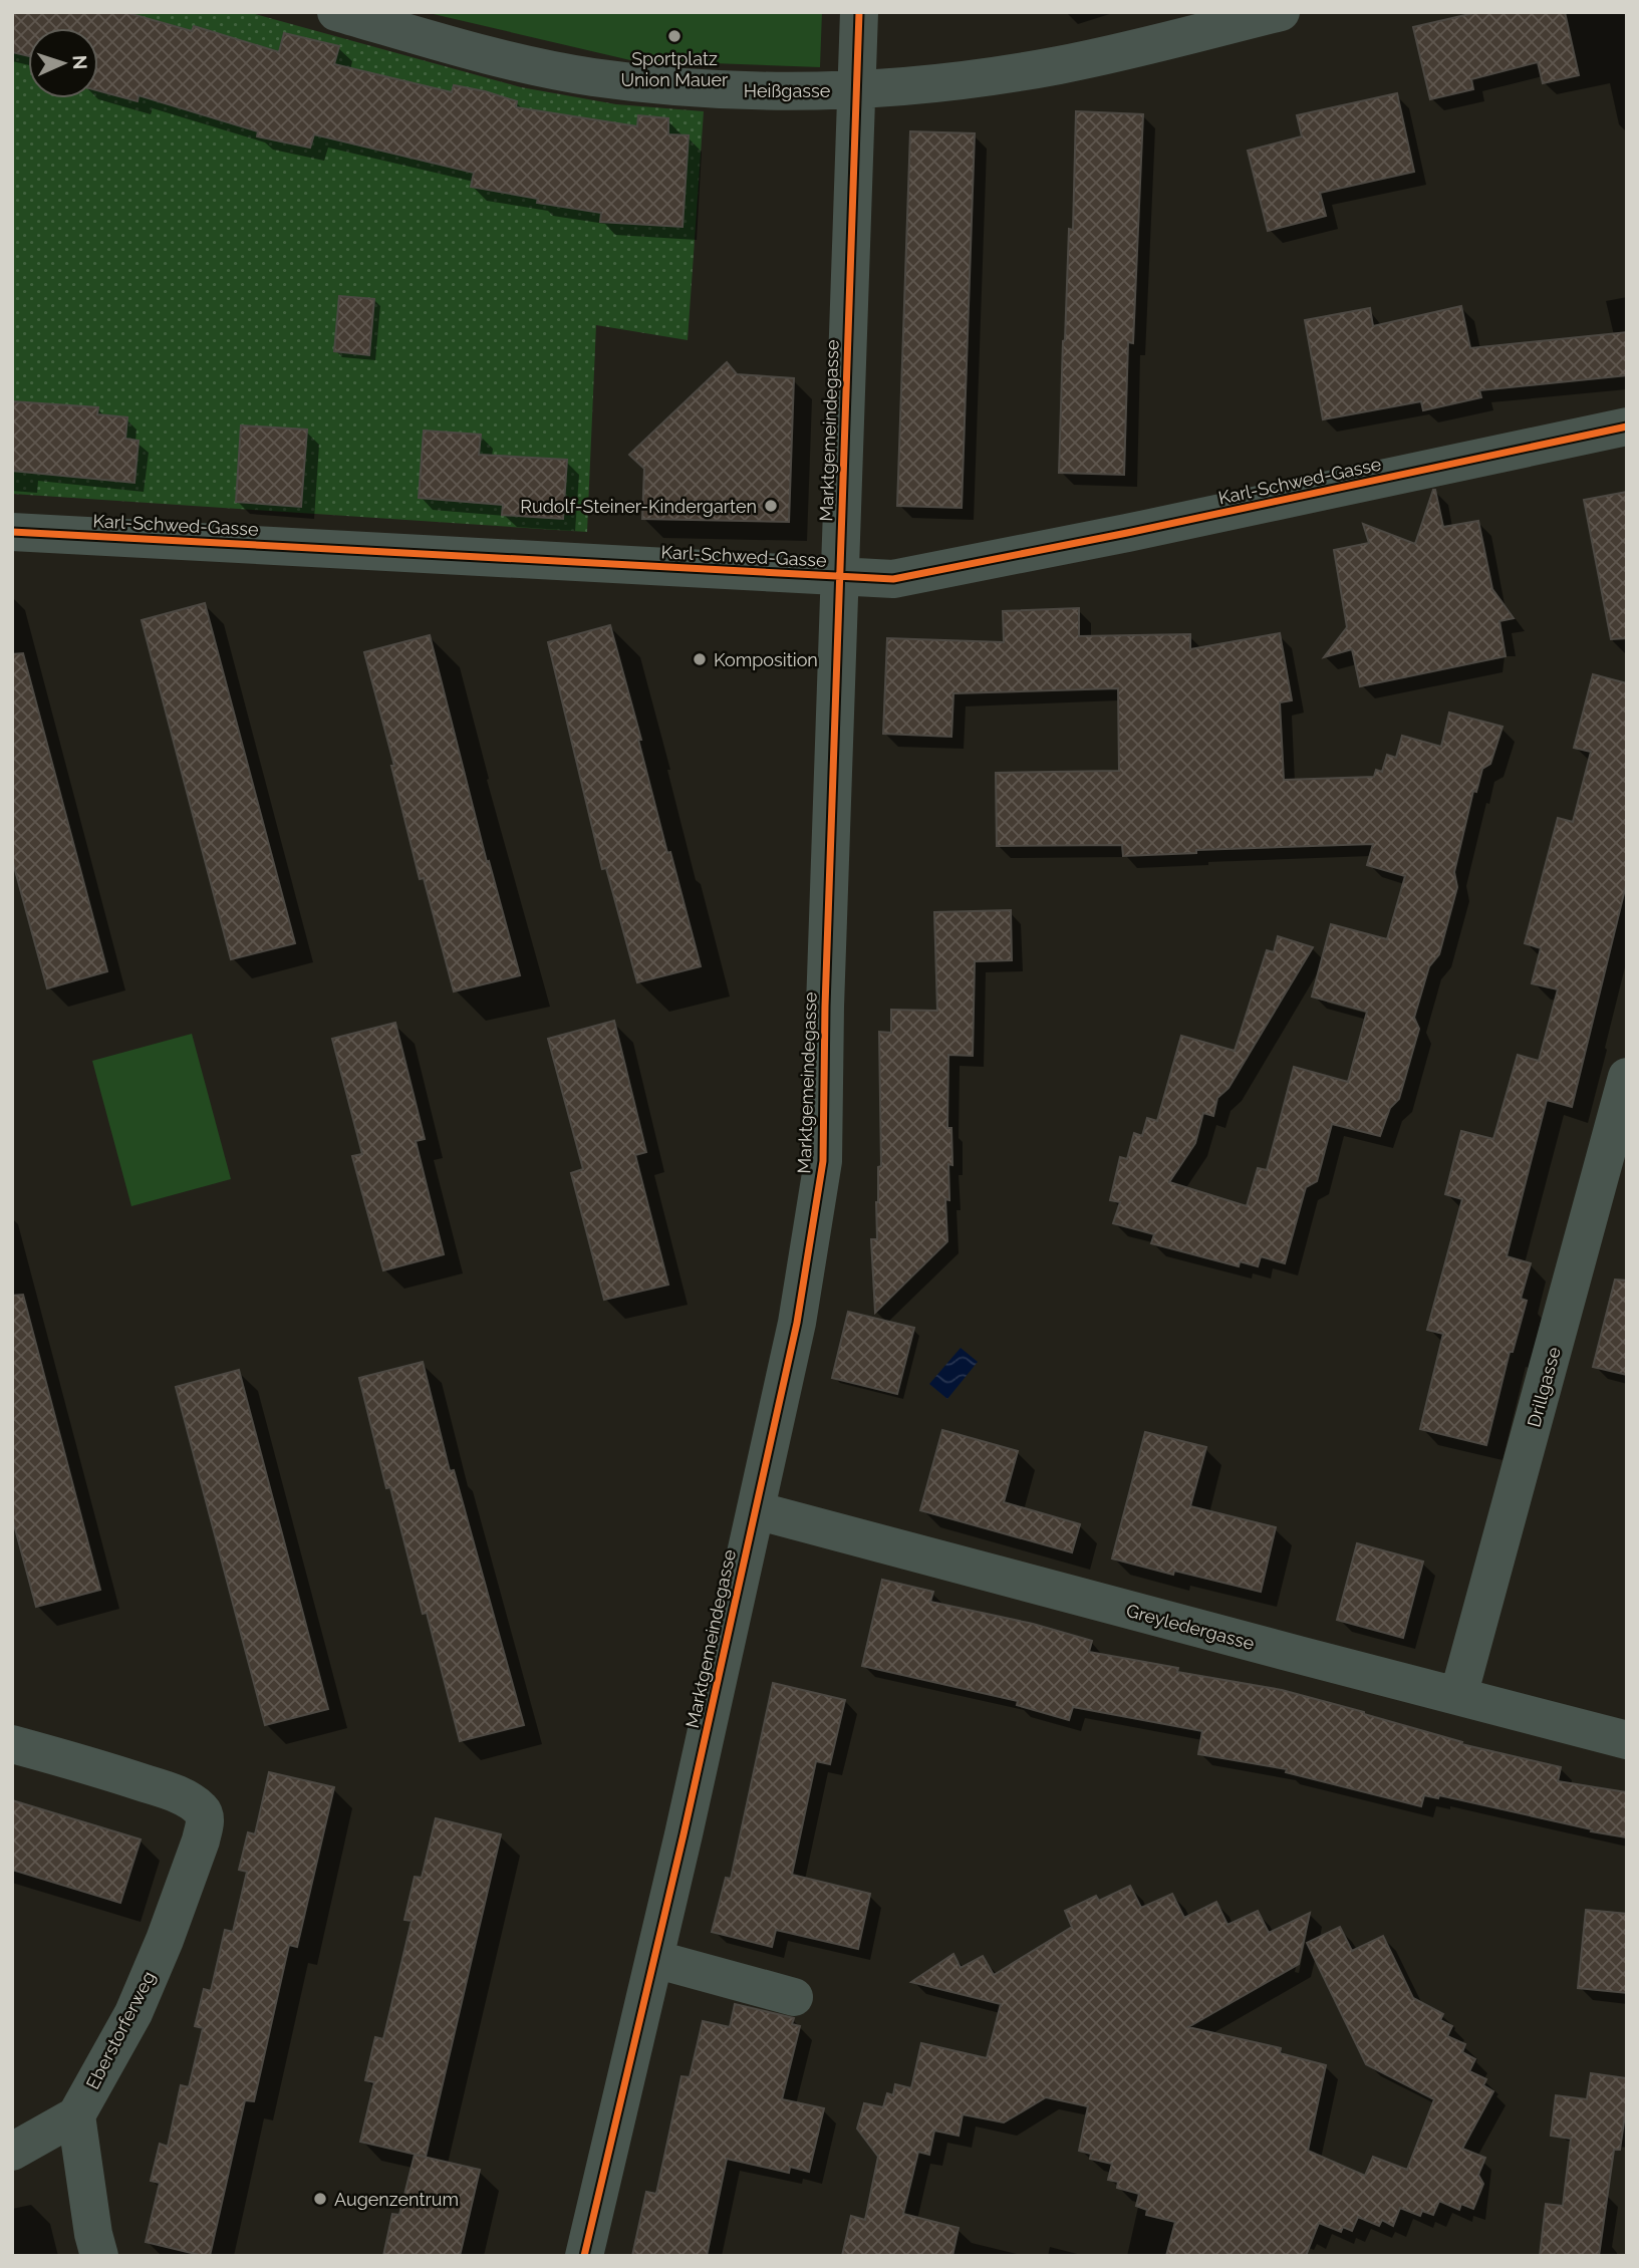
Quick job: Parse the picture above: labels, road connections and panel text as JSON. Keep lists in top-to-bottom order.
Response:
{
  "streets": {
    "street": [
      "Heißgasse",
      "Marktgemeindegasse",
      "Karl-Schwed-Gasse",
      "Drillgasse",
      "Greyledergasse",
      "Eberstorferweg"
    ]
  },
  "crossings": [
    ["Heißgasse", "Marktgemeindegasse"],
    ["Marktgemeindegasse", "Karl-Schwed-Gasse"],
    ["Marktgemeindegasse", "Greyledergasse"],
    ["Drillgasse", "Greyledergasse"]
  ],
  "places": [
    "Sportplatz Union Mauer",
    "Rudolf-Steiner-Kindergarten",
    "Komposition",
    "Augenzentrum"
  ],
  "north": "right"
}
